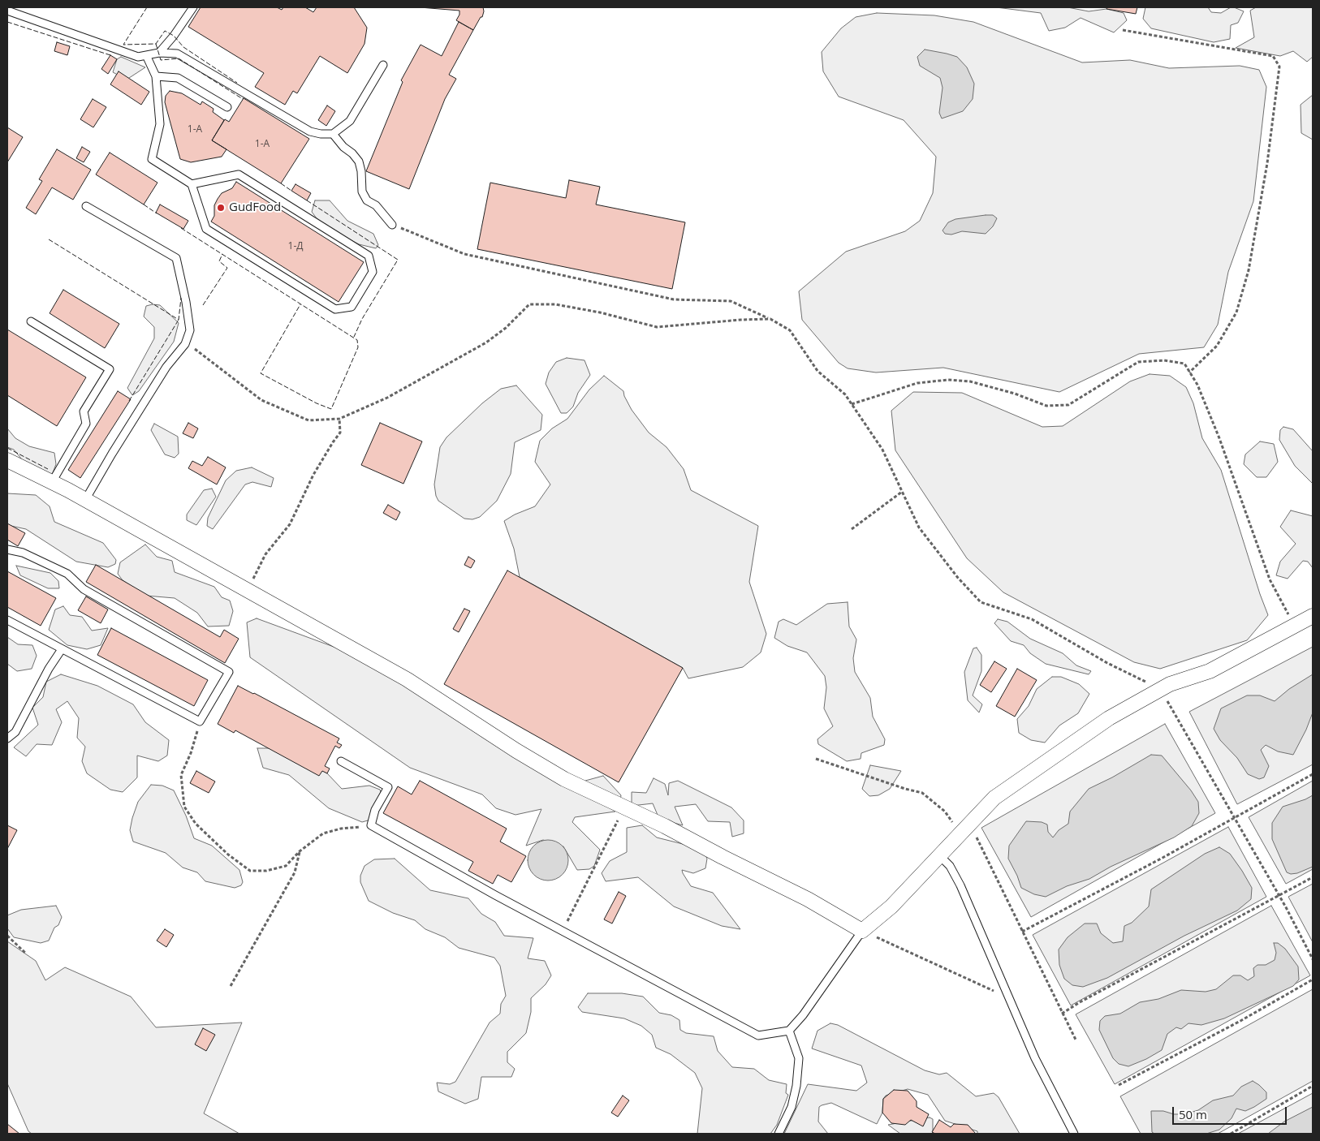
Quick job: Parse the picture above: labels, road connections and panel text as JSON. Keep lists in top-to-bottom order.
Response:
{
  "places": ["GudFood"],
  "house_numbers": ["1-А", "1-А", "1-Д"],
  "scale_bar": "50 m"
}
